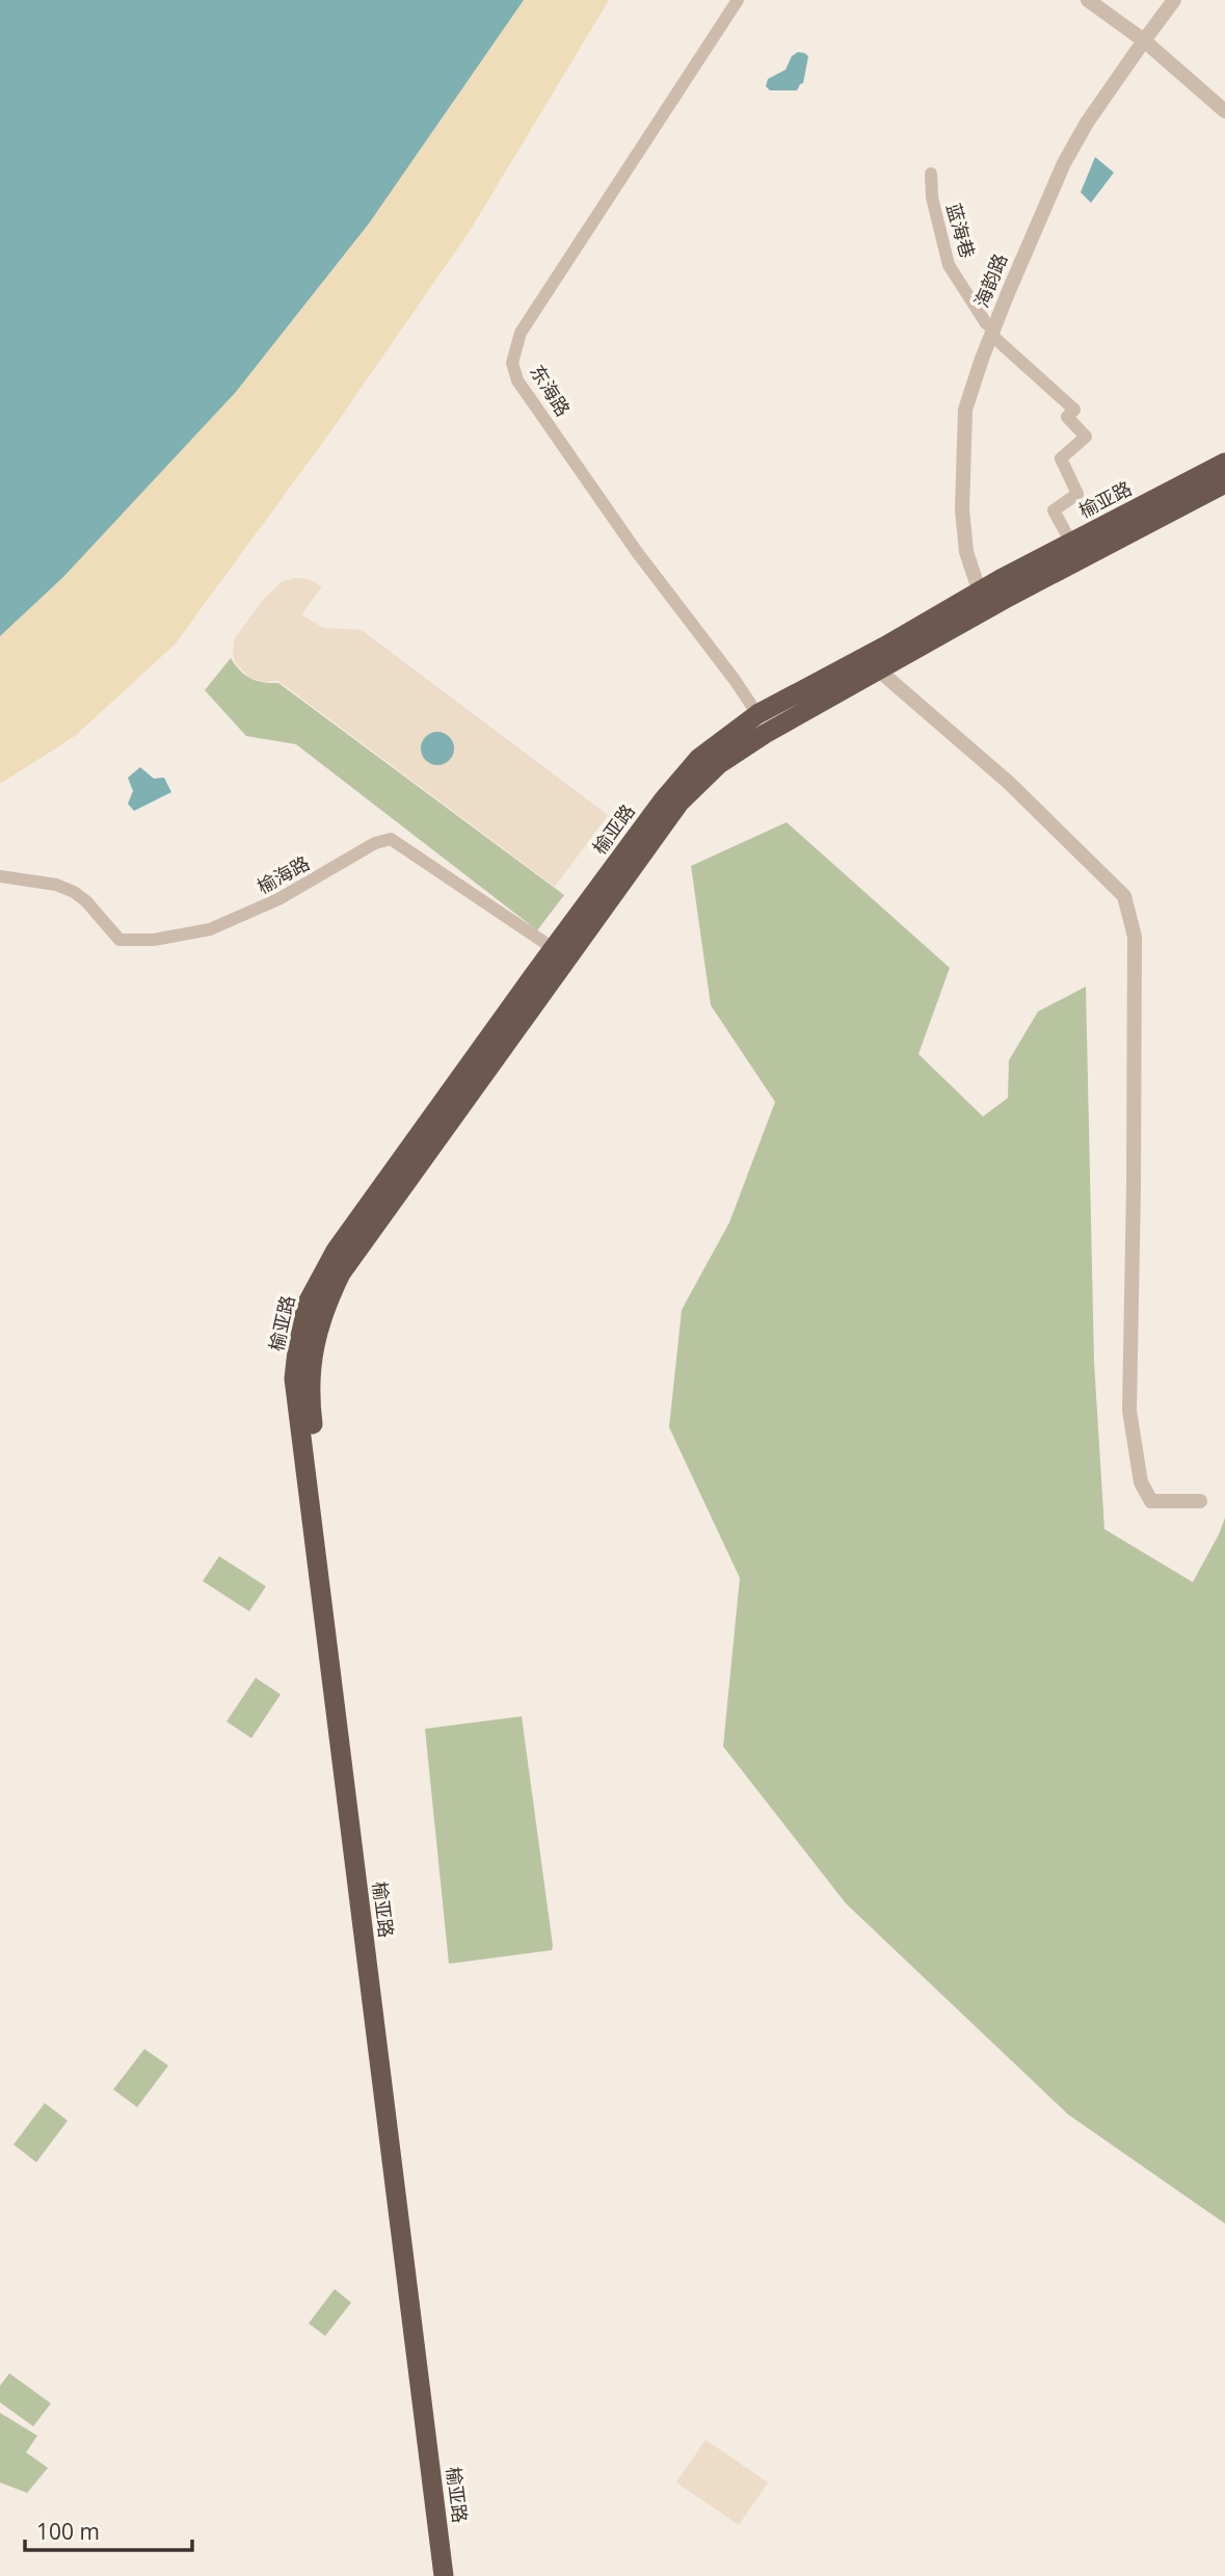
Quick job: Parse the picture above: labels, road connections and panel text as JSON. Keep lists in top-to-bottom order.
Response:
{
  "streets": {
    "highway": ["榆亚路"],
    "street": [
      "蓝海巷",
      "海韵路",
      "东海路",
      "榆海路"
    ]
  },
  "crossings": [
    ["蓝海巷", "海韵路"],
    ["蓝海巷", "榆亚路"],
    ["海韵路", "榆亚路"],
    ["东海路", "榆亚路"],
    ["榆亚路", "榆海路"]
  ],
  "scale_bar": "100 m"
}
